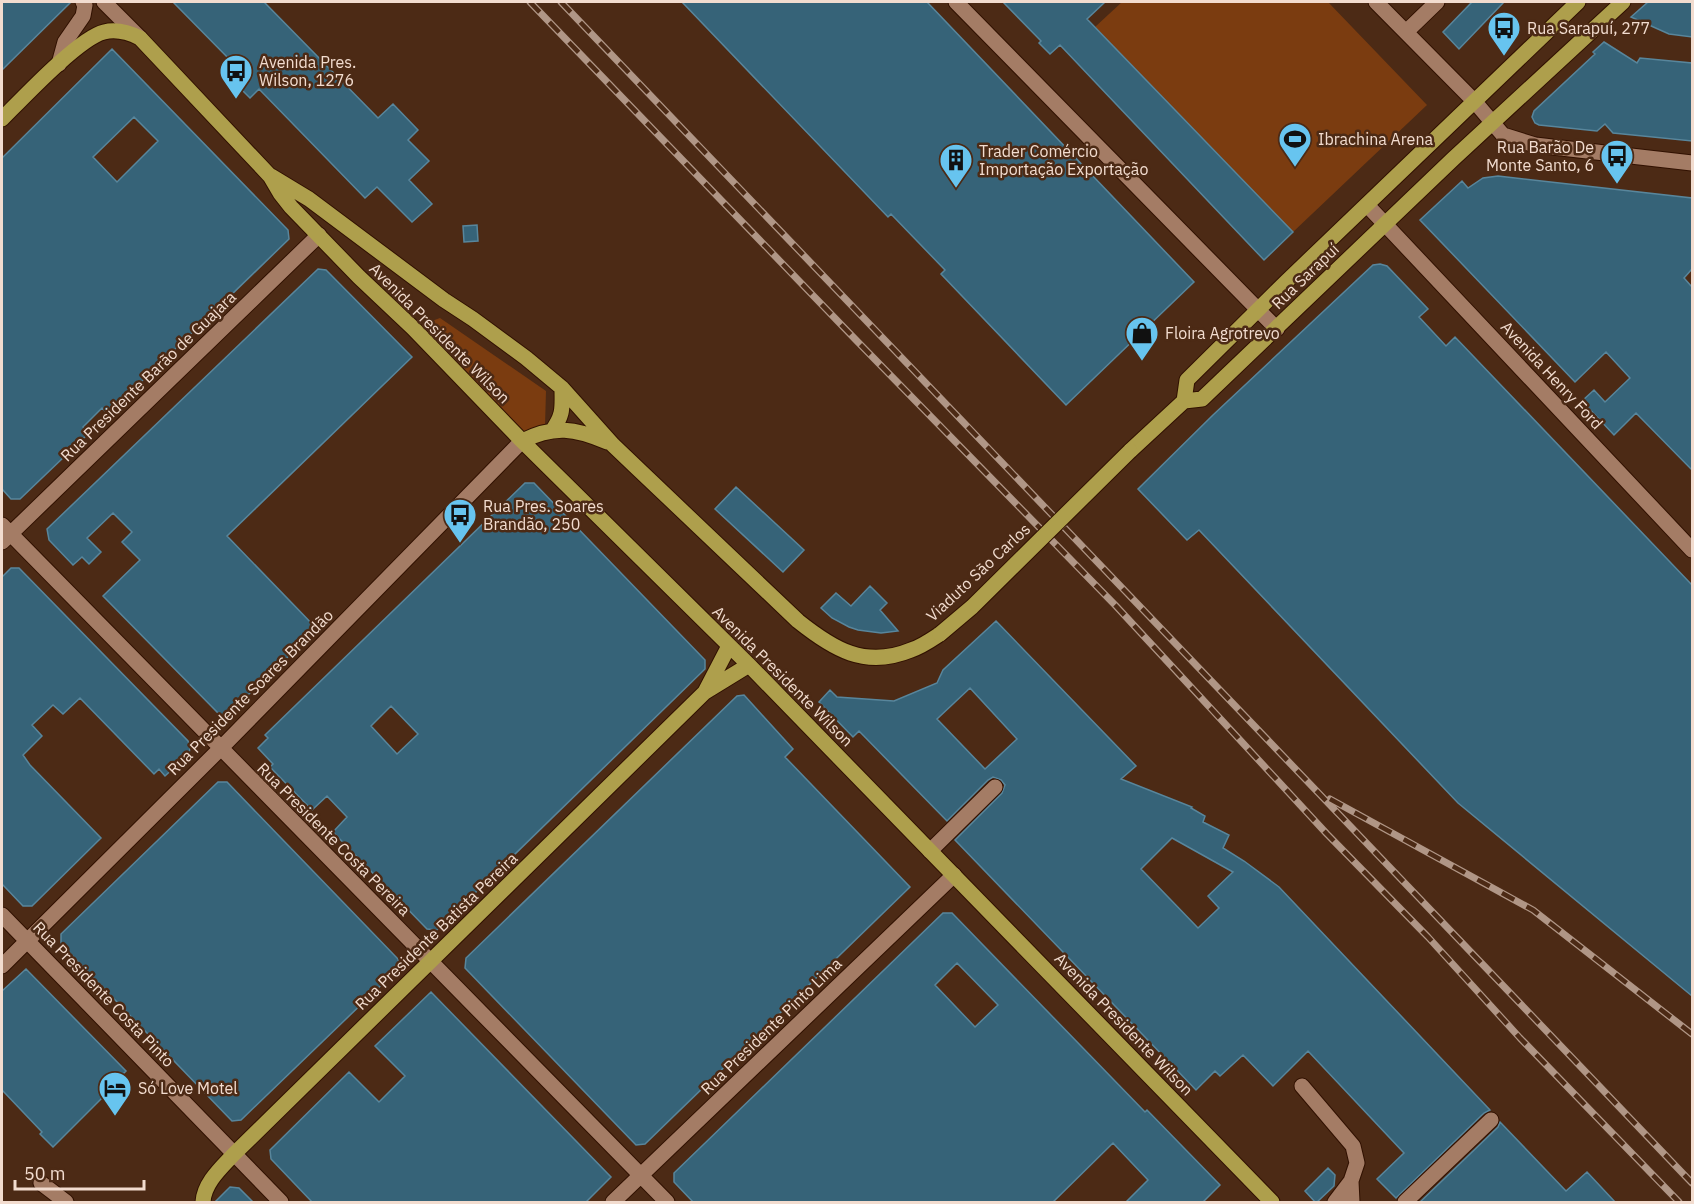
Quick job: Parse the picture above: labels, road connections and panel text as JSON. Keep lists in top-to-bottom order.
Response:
{
  "streets": {
    "main road": [
      "Rua Sarapuí",
      "Avenida Presidente Wilson",
      "Viaduto São Carlos",
      "Rua Presidente Batista Pereira"
    ],
    "street": [
      "Avenida Henry Ford",
      "Rua Presidente Barão de Guajara",
      "Rua Presidente Soares Brandão",
      "Rua Presidente Costa Pereira",
      "Rua Presidente Costa Pinto",
      "Rua Presidente Pinto Lima"
    ]
  },
  "crossings": [
    ["Rua Sarapuí", "Avenida Henry Ford"],
    ["Rua Sarapuí", "Viaduto São Carlos"],
    ["Avenida Presidente Wilson", "Rua Presidente Barão de Guajara"],
    ["Avenida Presidente Wilson", "Viaduto São Carlos"],
    ["Avenida Presidente Wilson", "Rua Presidente Soares Brandão"],
    ["Avenida Presidente Wilson", "Rua Presidente Batista Pereira"],
    ["Avenida Presidente Wilson", "Rua Presidente Pinto Lima"],
    ["Rua Presidente Barão de Guajara", "Rua Presidente Costa Pereira"],
    ["Rua Presidente Soares Brandão", "Rua Presidente Costa Pereira"],
    ["Rua Presidente Soares Brandão", "Rua Presidente Costa Pinto"],
    ["Rua Presidente Costa Pereira", "Rua Presidente Batista Pereira"],
    ["Rua Presidente Costa Pereira", "Rua Presidente Pinto Lima"],
    ["Rua Presidente Batista Pereira", "Rua Presidente Costa Pinto"]
  ],
  "places": {
    "bus stop": [
      "Rua Sarapuí, 277",
      "Avenida Pres. Wilson, 1276",
      "Rua Barão De Monte Santo, 6",
      "Rua Pres. Soares Brandão, 250"
    ],
    "sports": ["Ibrachina Arena"],
    "building": ["Trader Comércio Importação Exportação"],
    "shop": ["Floira Agrotrevo"],
    "hotel": ["Só Love Motel"]
  },
  "scale_bar": "50 m"
}
